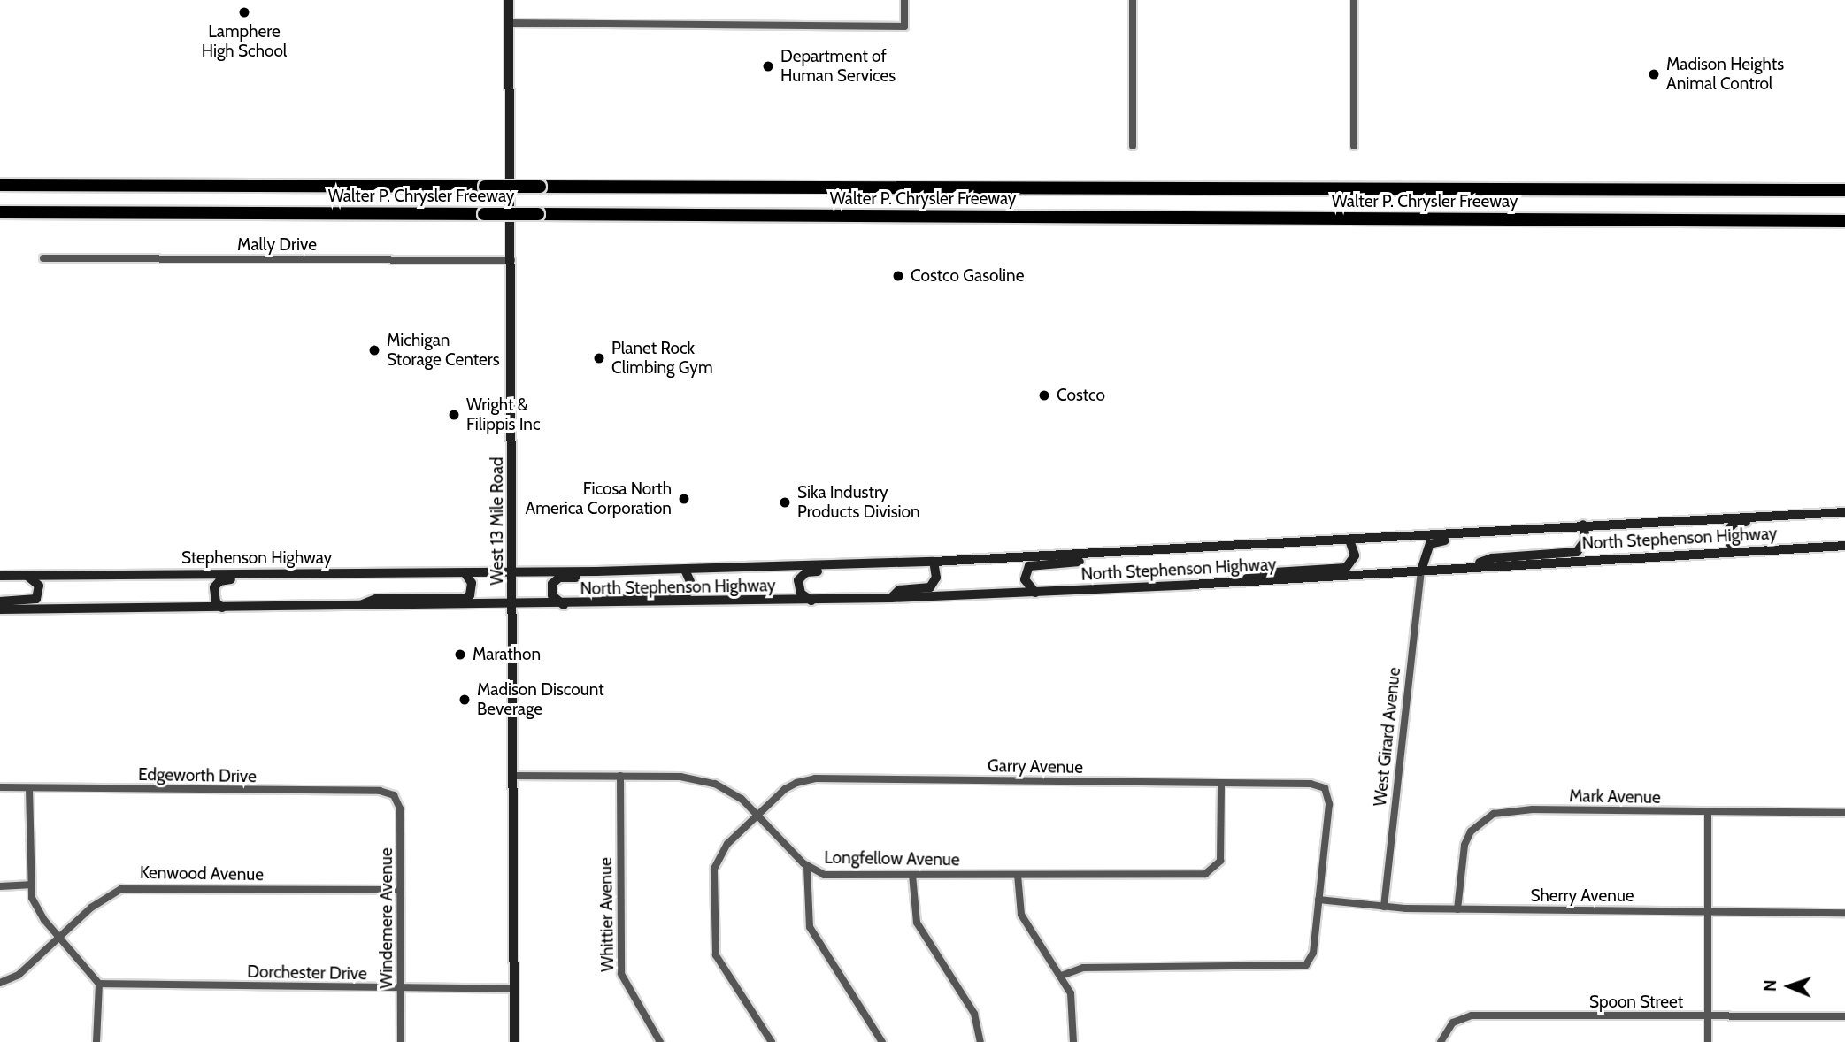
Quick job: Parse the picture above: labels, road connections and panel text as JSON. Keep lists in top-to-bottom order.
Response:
{
  "streets": {
    "highway": ["Walter P. Chrysler Freeway"],
    "main road": ["West 13 Mile Road", "North Stephenson Highway", "Stephenson Highway"],
    "street": [
      "Mally Drive",
      "West Girard Avenue",
      "Garry Avenue",
      "Edgeworth Drive",
      "Mark Avenue",
      "Longfellow Avenue",
      "Kenwood Avenue",
      "Sherry Avenue",
      "Whittier Avenue",
      "Windemere Avenue",
      "Dorchester Drive",
      "Spoon Street"
    ]
  },
  "crossings": [
    ["Mally Drive", "West 13 Mile Road"],
    ["West 13 Mile Road", "North Stephenson Highway"],
    ["West 13 Mile Road", "Stephenson Highway"],
    ["West 13 Mile Road", "Longfellow Avenue"],
    ["West 13 Mile Road", "Dorchester Drive"],
    ["North Stephenson Highway", "Stephenson Highway"],
    ["North Stephenson Highway", "West Girard Avenue"],
    ["West Girard Avenue", "Sherry Avenue"],
    ["Garry Avenue", "Longfellow Avenue"],
    ["Garry Avenue", "Sherry Avenue"],
    ["Edgeworth Drive", "Windemere Avenue"],
    ["Mark Avenue", "Sherry Avenue"],
    ["Longfellow Avenue", "Whittier Avenue"],
    ["Kenwood Avenue", "Windemere Avenue"],
    ["Windemere Avenue", "Dorchester Drive"]
  ],
  "places": [
    "Lamphere High School",
    "Department of Human Services",
    "Madison Heights Animal Control",
    "Costco Gasoline",
    "Michigan Storage Centers",
    "Planet Rock Climbing Gym",
    "Costco",
    "Wright & Filippis Inc",
    "Ficosa North America Corporation",
    "Sika Industry Products Division",
    "Marathon",
    "Madison Discount Beverage"
  ],
  "north": "left"
}
